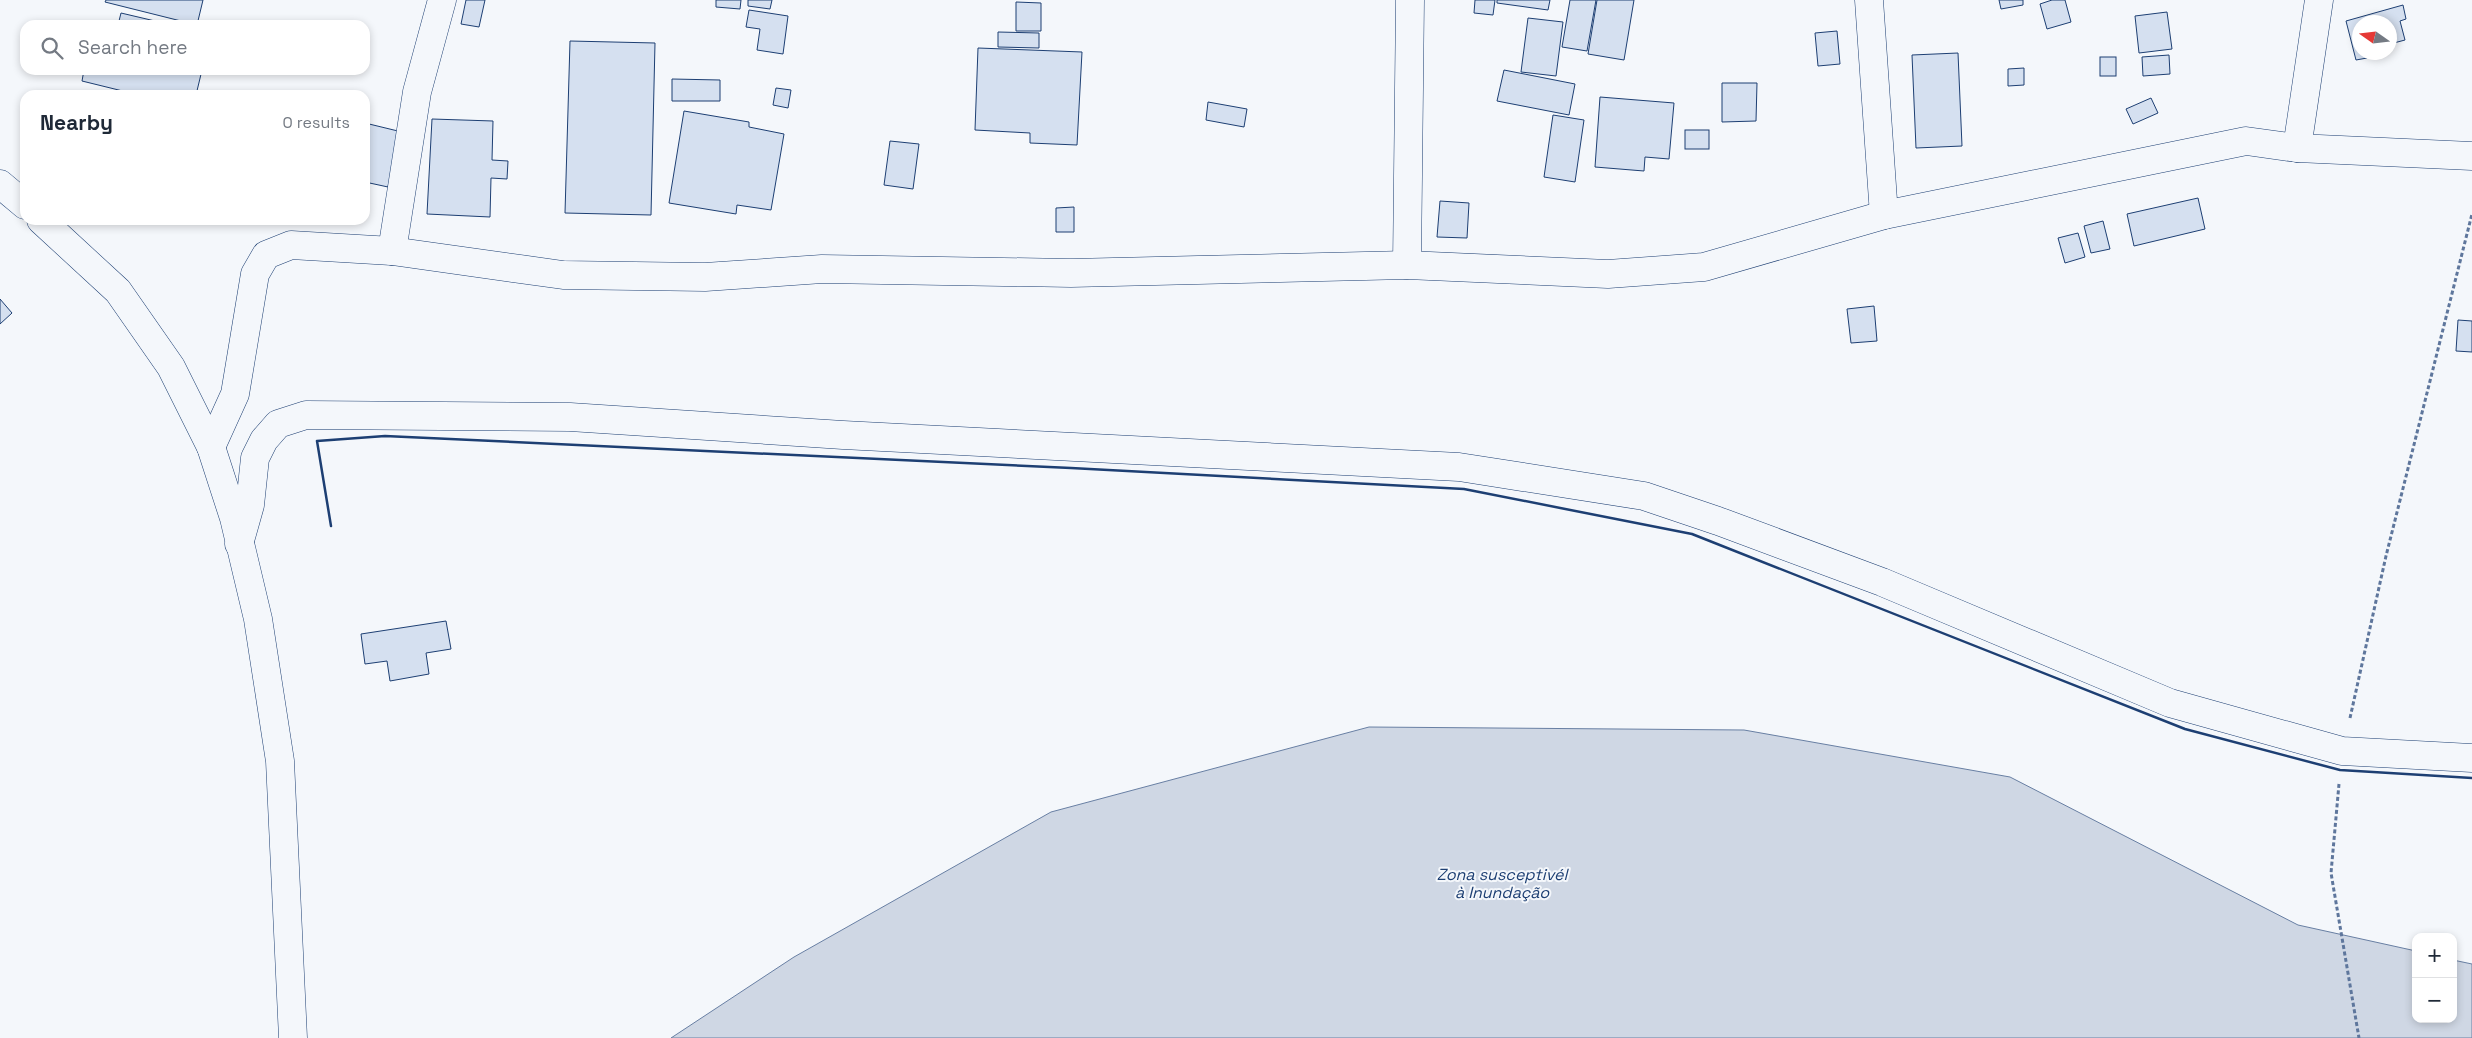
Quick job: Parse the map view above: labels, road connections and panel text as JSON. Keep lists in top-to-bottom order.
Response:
{
  "water": ["Zona susceptivél à Inundação"],
  "north": "left",
  "page": {
    "search": "Search here",
    "heading": ["Nearby", "0 results"],
    "map_buttons": ["+", "−"]
  }
}
